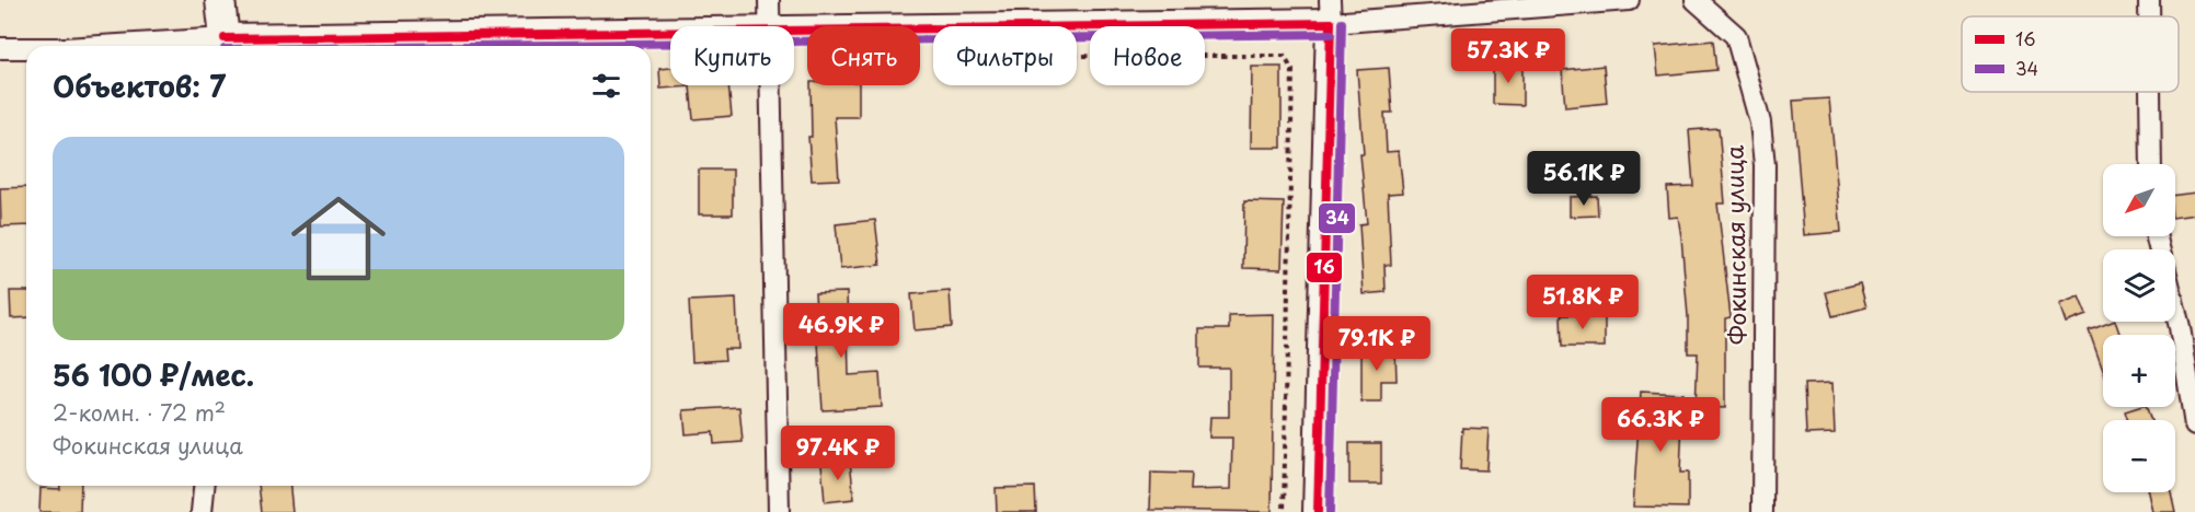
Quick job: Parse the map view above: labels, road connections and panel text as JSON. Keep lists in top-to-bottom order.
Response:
{
  "streets": {
    "street": ["Фокинская улица"]
  },
  "lines": ["transit line 16", "transit line 34"],
  "legend": ["16", "34"],
  "north": "bottom left",
  "page": {
    "chip": [
      "Купить",
      "Снять",
      "Фильтры",
      "Новое"
    ],
    "price": [
      "57.3K ₽",
      "56.1K ₽",
      "51.8K ₽",
      "46.9K ₽",
      "79.1K ₽",
      "66.3K ₽",
      "97.4K ₽"
    ],
    "heading": "Объектов: 7",
    "list": [
      {
        "name": "56 100 ₽/мес.",
        "note": "2-комн. · 72 m² · Фокинская улица"
      }
    ],
    "map_buttons": ["+", "−"]
  }
}
